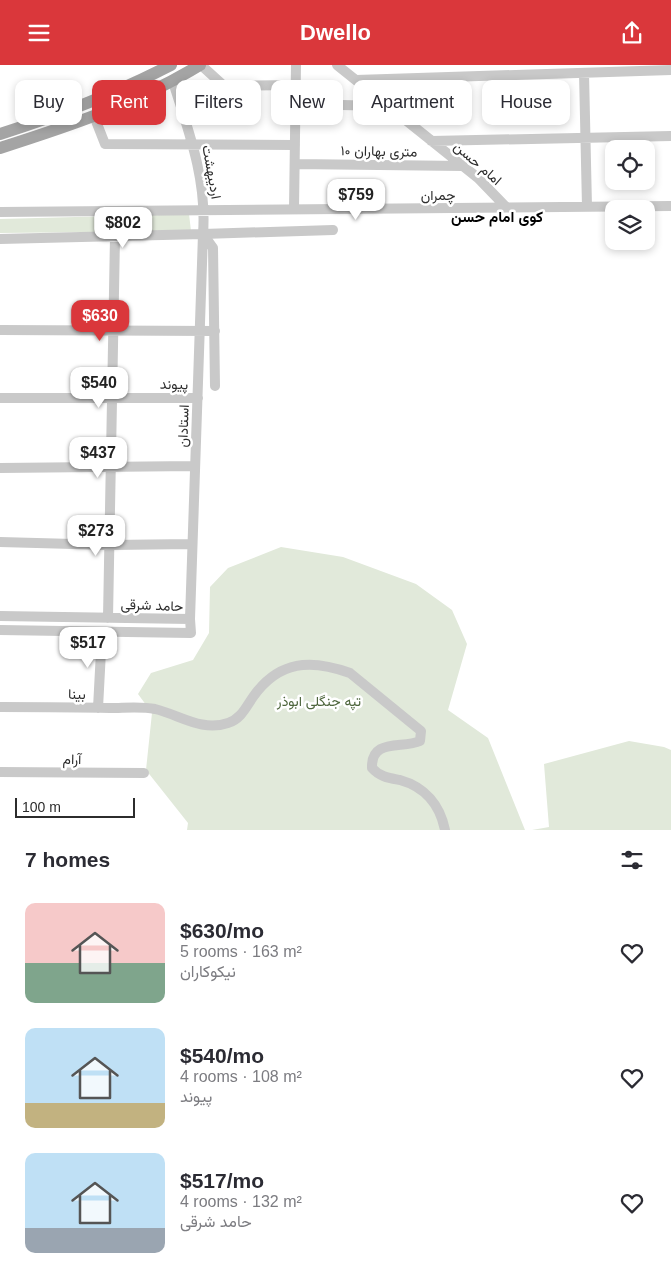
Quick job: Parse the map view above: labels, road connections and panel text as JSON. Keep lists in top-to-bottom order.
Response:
{
  "streets": {
    "street": [
      "۱۰ متری بهاران",
      "امام حسن",
      "اردیبهشت",
      "چمران",
      "پیوند",
      "استادان",
      "حامد شرقی",
      "بینا",
      "آرام"
    ]
  },
  "crossings": [
    ["۱۰ متری بهاران", "امام حسن"],
    ["امام حسن", "چمران"],
    ["اردیبهشت", "چمران"],
    ["پیوند", "استادان"],
    ["استادان", "حامد شرقی"]
  ],
  "districts": ["کوی امام حسن"],
  "parks": ["تپه جنگلی ابوذر"],
  "scale_bar": "100 m",
  "page": {
    "header": "Dwello",
    "chip": [
      "Buy",
      "Rent",
      "Filters",
      "New",
      "Apartment",
      "House"
    ],
    "price": [
      "$759",
      "$802",
      "$630",
      "$540",
      "$437",
      "$273",
      "$517"
    ],
    "scale": "100 m",
    "heading": "7 homes",
    "list": [
      {
        "name": "$630/mo",
        "note": "5 rooms · 163 m² · نیکوکاران"
      },
      {
        "name": "$540/mo",
        "note": "4 rooms · 108 m² · پیوند"
      },
      {
        "name": "$517/mo",
        "note": "4 rooms · 132 m² · حامد شرقی"
      }
    ]
  }
}
